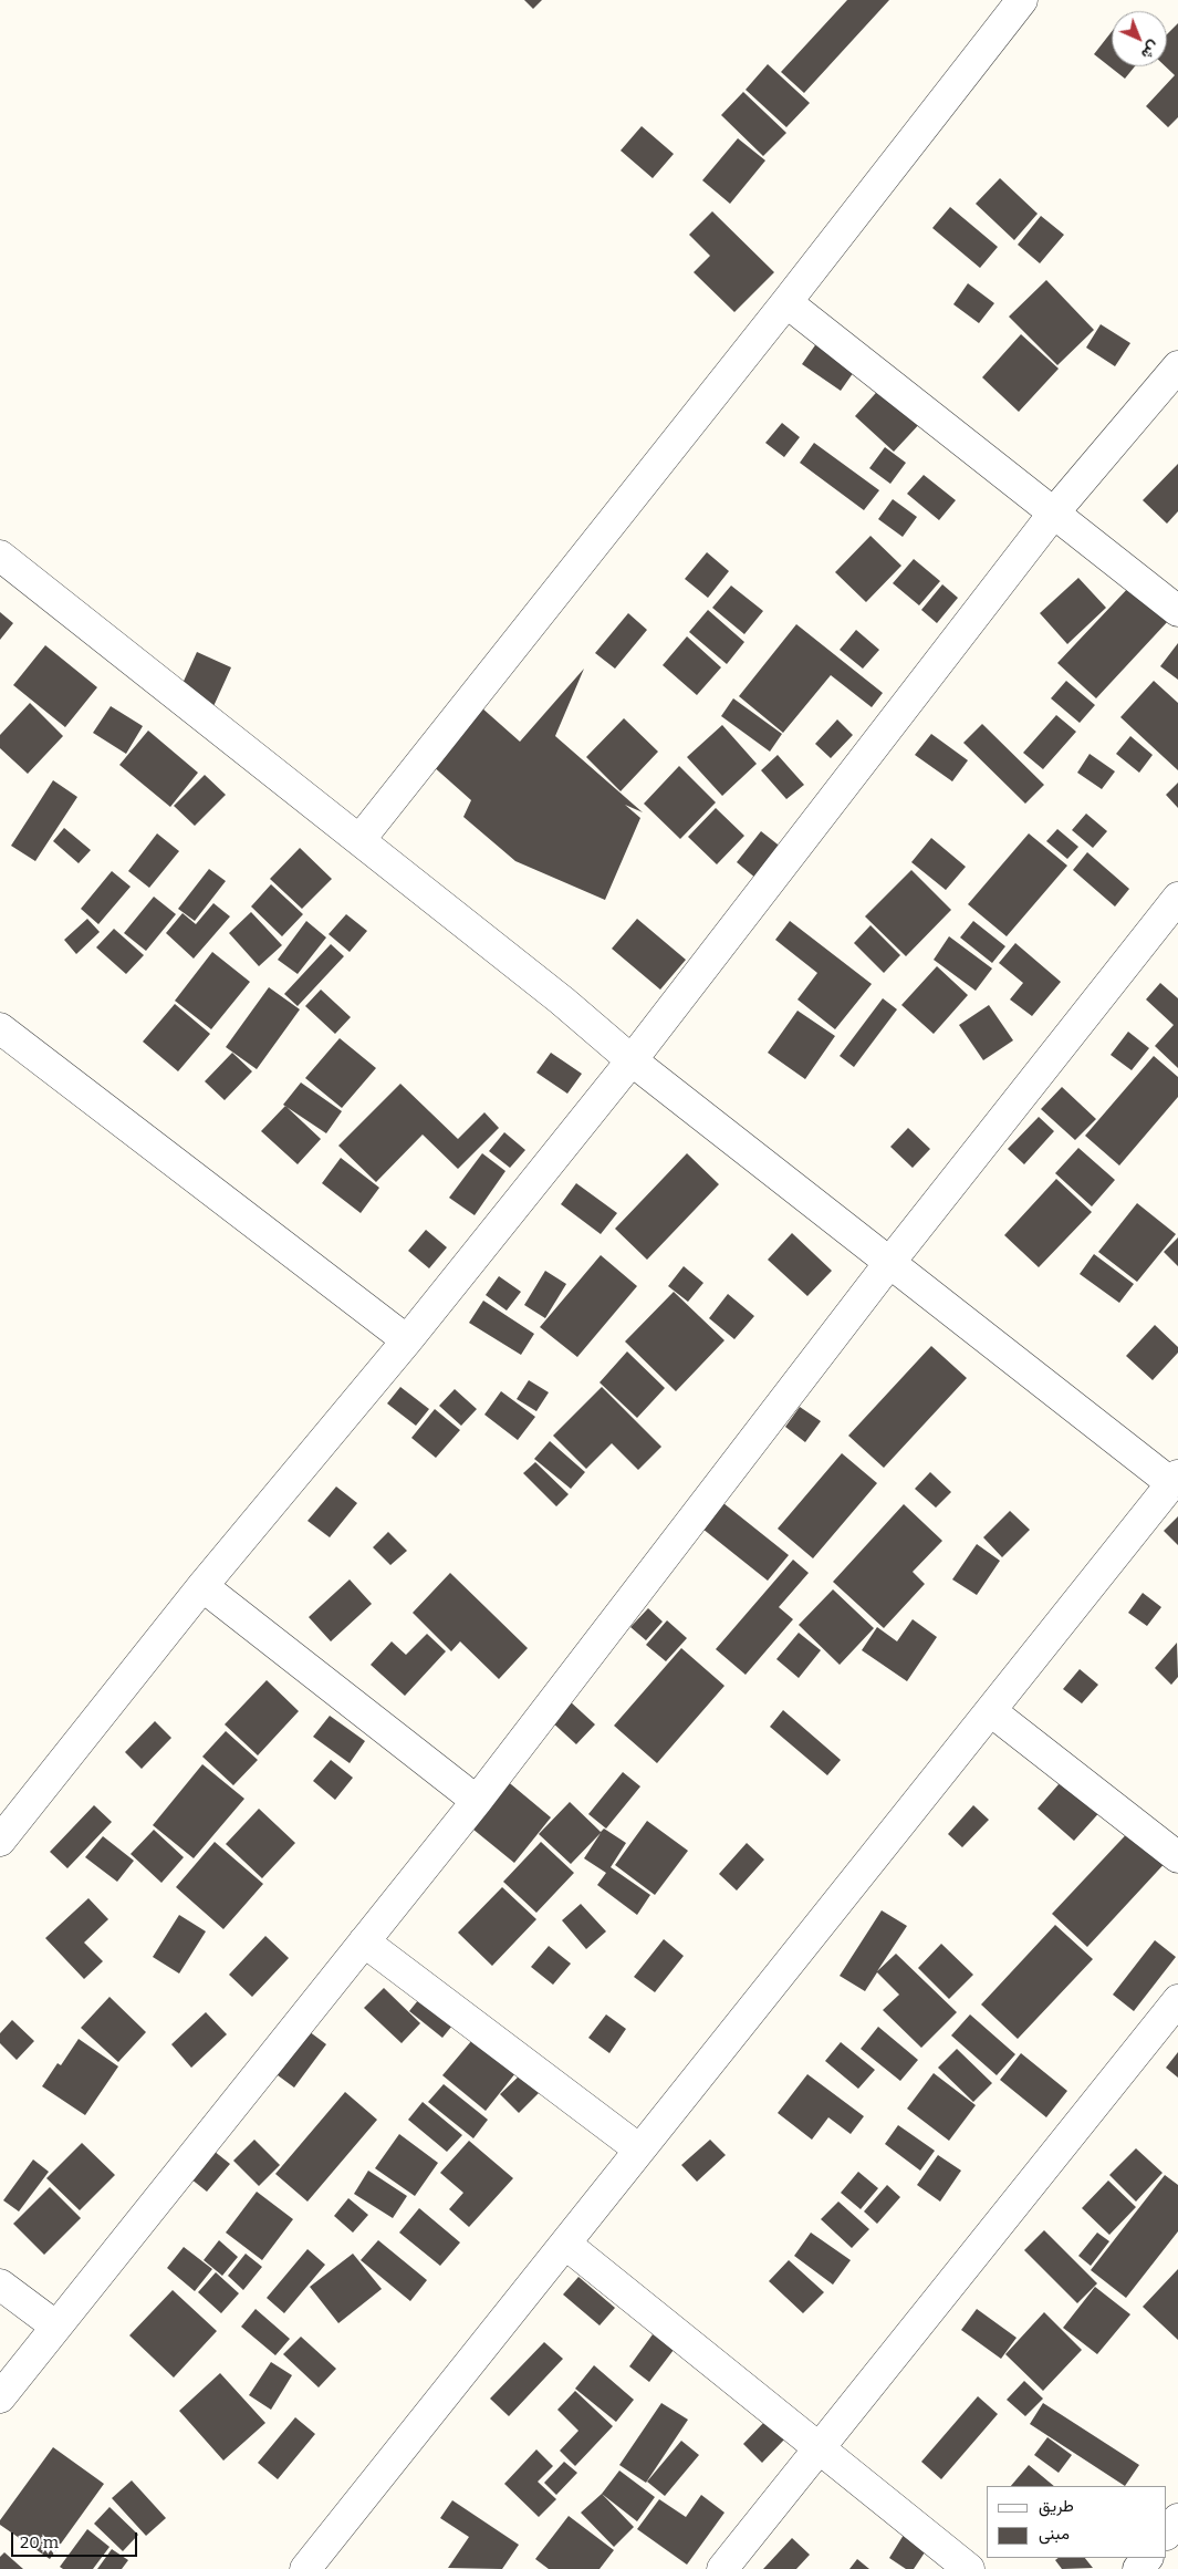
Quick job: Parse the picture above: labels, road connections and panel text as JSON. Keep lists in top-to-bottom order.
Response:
{
  "legend": ["طريق", "مبنى"],
  "scale_bar": "20 m",
  "north": "bottom right"
}
